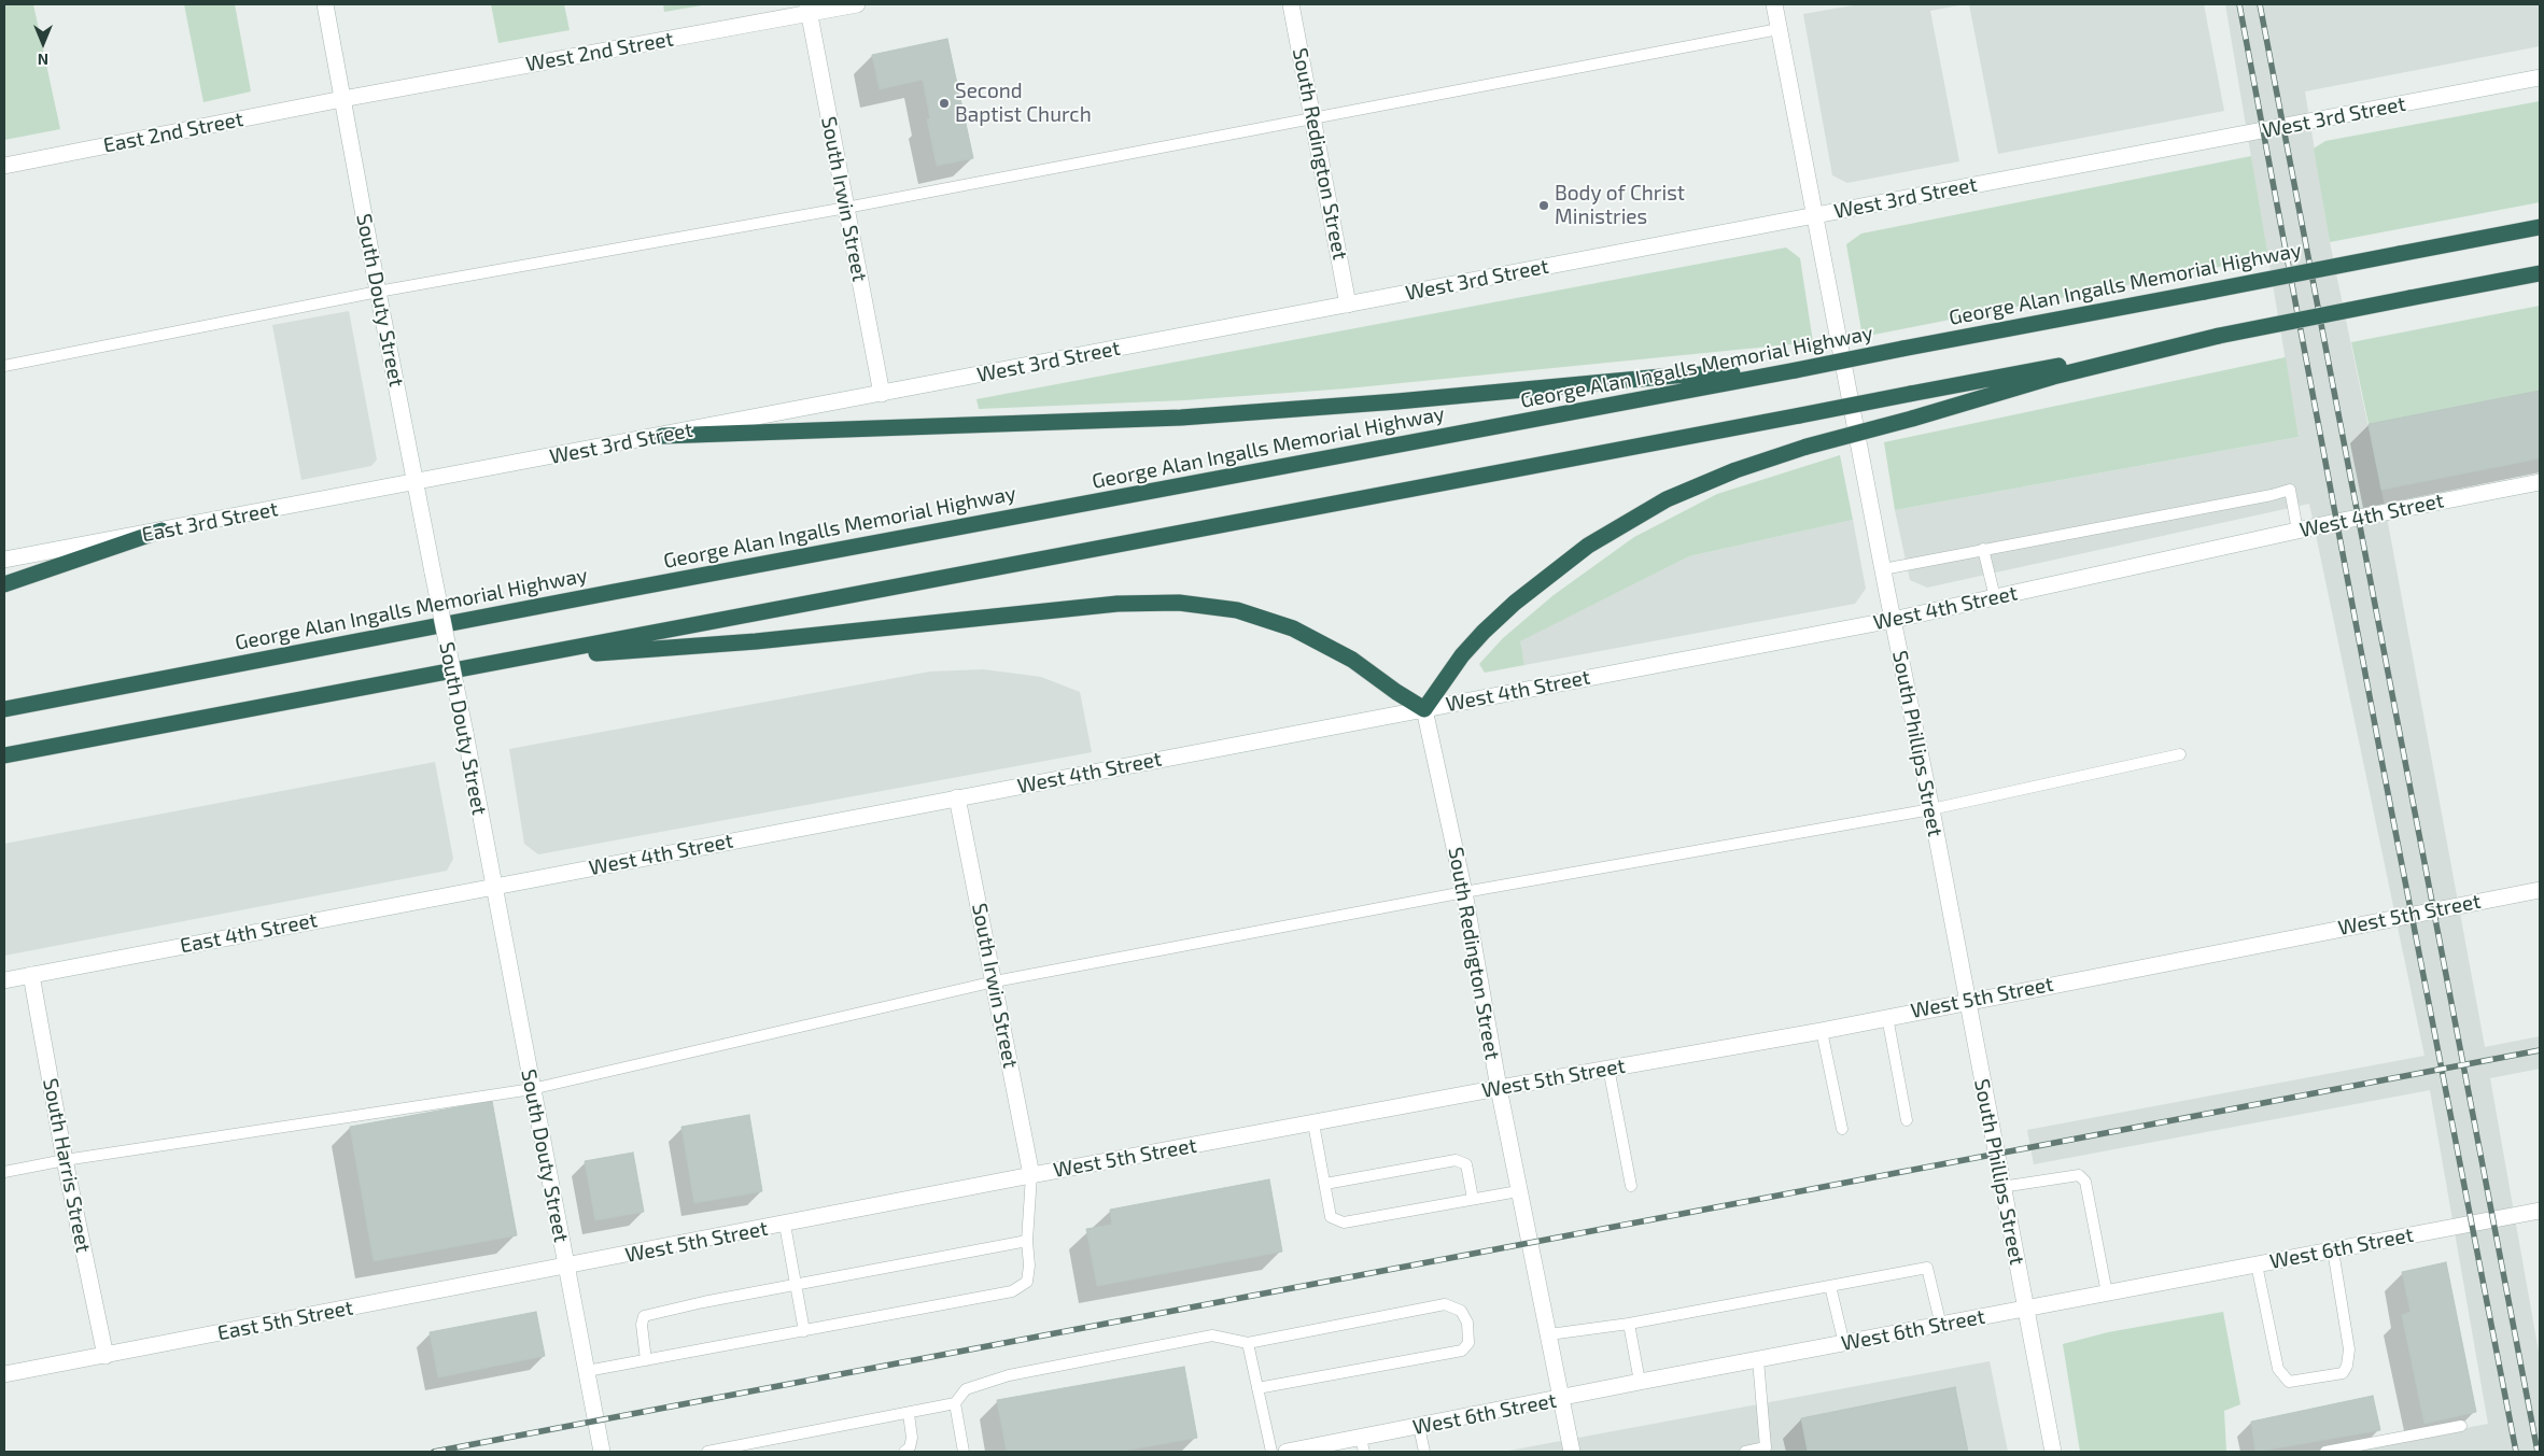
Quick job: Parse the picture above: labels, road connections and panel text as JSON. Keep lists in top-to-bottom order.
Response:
{
  "streets": {
    "highway": ["George Alan Ingalls Memorial Highway"],
    "street": [
      "West 2nd Street",
      "West 3rd Street",
      "East 2nd Street",
      "South Redington Street",
      "South Irwin Street",
      "South Douty Street",
      "West 4th Street",
      "East 3rd Street",
      "South Phillips Street",
      "West 5th Street",
      "East 4th Street",
      "South Harris Street",
      "West 6th Street",
      "East 5th Street"
    ]
  },
  "crossings": [
    ["West 2nd Street", "East 2nd Street"],
    ["West 2nd Street", "South Irwin Street"],
    ["West 2nd Street", "South Douty Street"],
    ["West 3rd Street", "South Redington Street"],
    ["West 3rd Street", "South Irwin Street"],
    ["West 3rd Street", "South Douty Street"],
    ["West 3rd Street", "East 3rd Street"],
    ["West 3rd Street", "South Phillips Street"],
    ["East 2nd Street", "South Douty Street"],
    ["South Redington Street", "West 4th Street"],
    ["South Redington Street", "West 5th Street"],
    ["South Redington Street", "West 6th Street"],
    ["South Irwin Street", "West 4th Street"],
    ["South Irwin Street", "West 5th Street"],
    ["South Douty Street", "West 4th Street"],
    ["South Douty Street", "East 3rd Street"],
    ["South Douty Street", "West 5th Street"],
    ["South Douty Street", "East 4th Street"],
    ["South Douty Street", "East 5th Street"],
    ["West 4th Street", "South Phillips Street"],
    ["West 4th Street", "East 4th Street"],
    ["South Phillips Street", "West 5th Street"],
    ["South Phillips Street", "West 6th Street"],
    ["West 5th Street", "East 5th Street"],
    ["East 4th Street", "South Harris Street"],
    ["South Harris Street", "East 5th Street"]
  ],
  "places": ["Second Baptist Church", "Body of Christ Ministries"],
  "north": "bottom"
}
